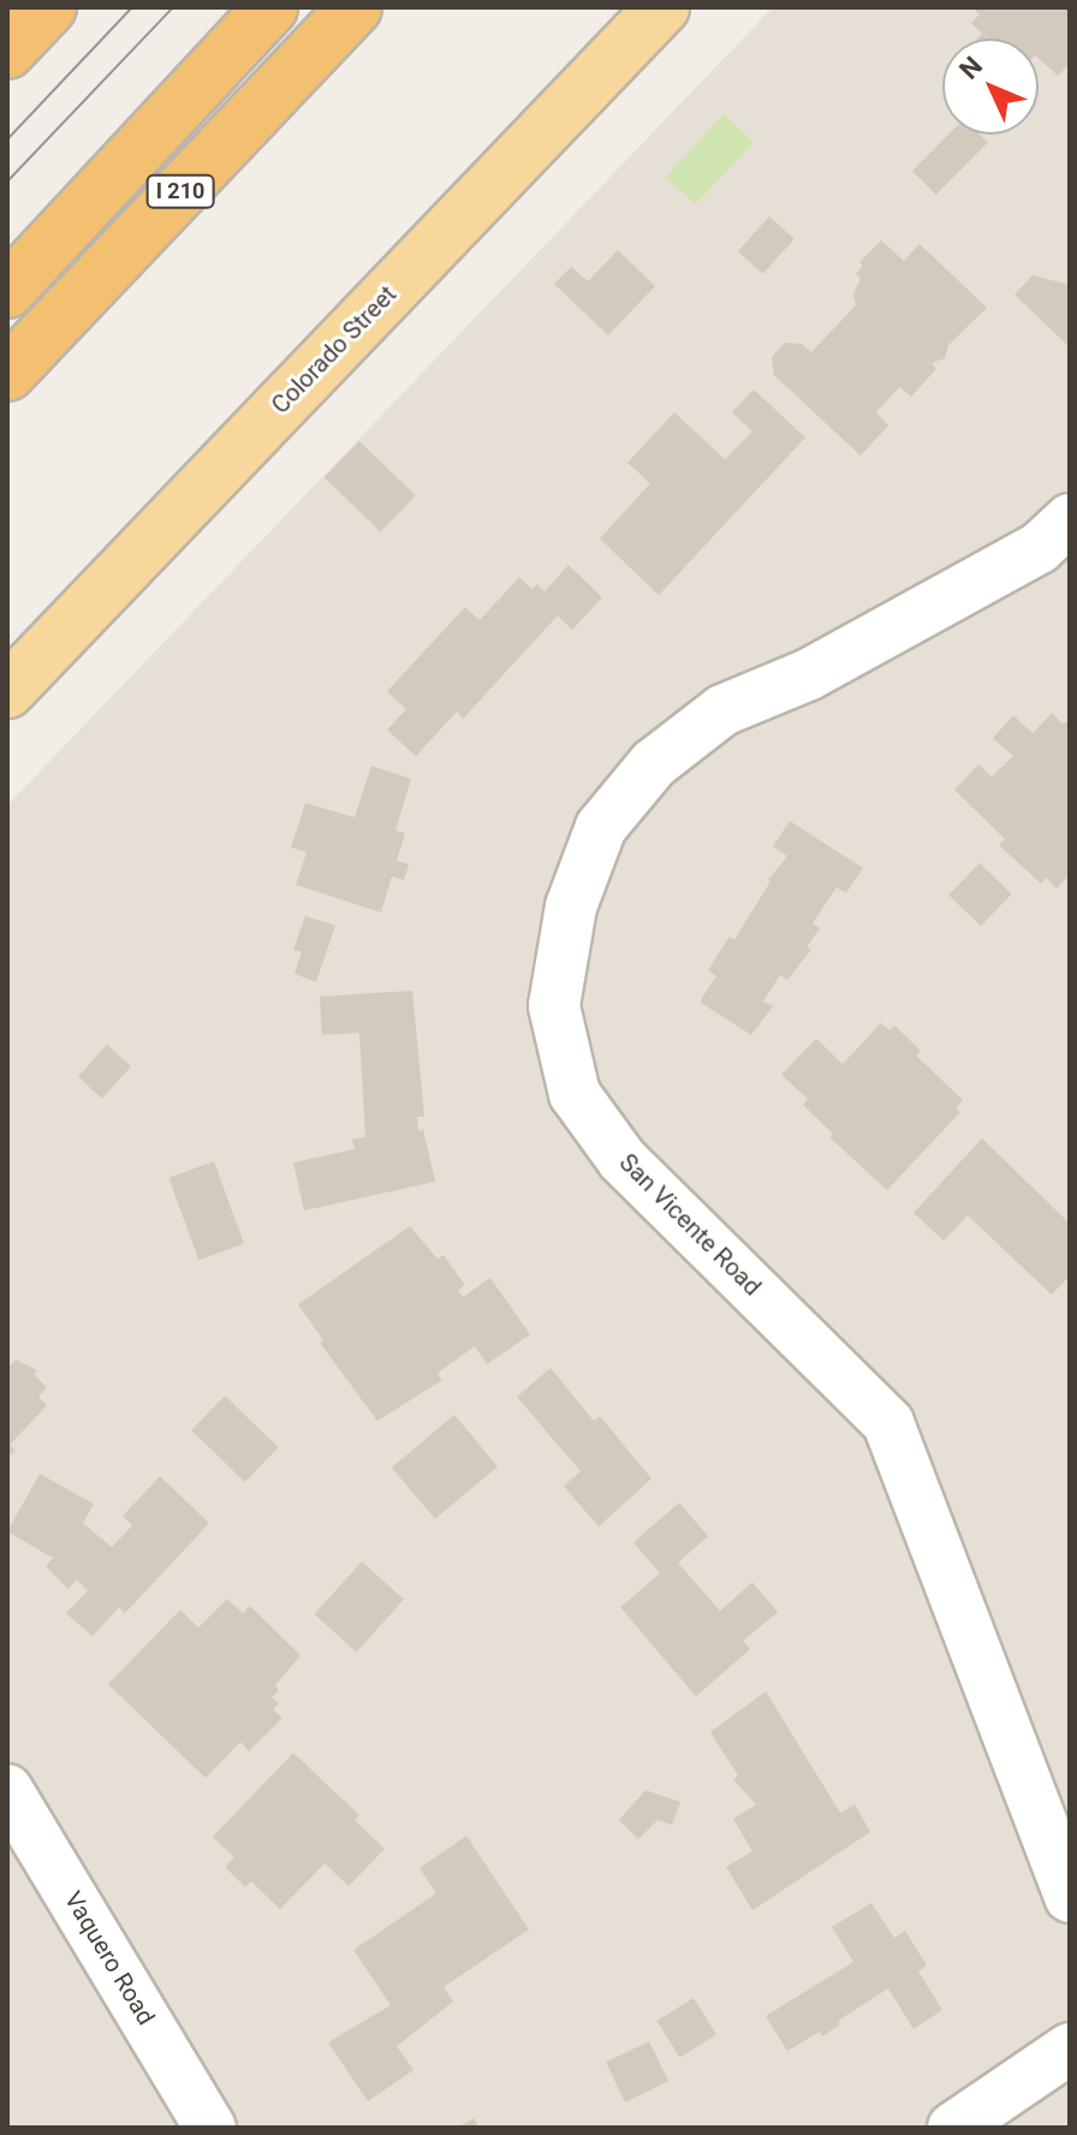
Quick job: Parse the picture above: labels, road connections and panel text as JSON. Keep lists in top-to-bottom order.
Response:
{
  "streets": {
    "highway": ["I 210"],
    "main road": ["Colorado Street"],
    "street": ["San Vicente Road", "Vaquero Road"]
  },
  "north": "top left"
}
